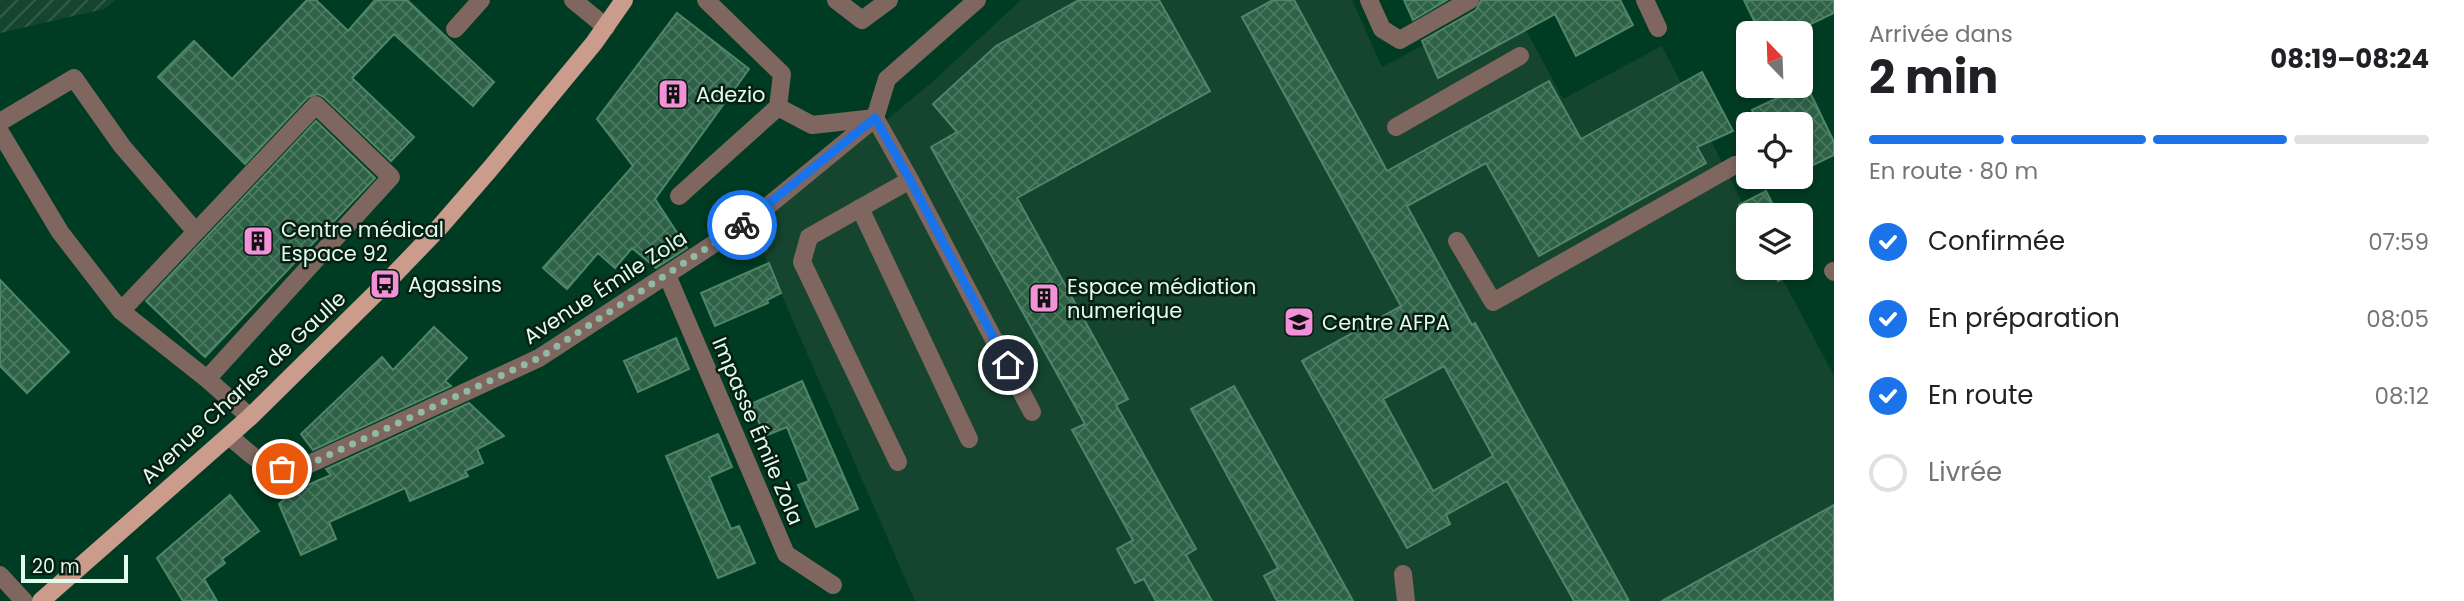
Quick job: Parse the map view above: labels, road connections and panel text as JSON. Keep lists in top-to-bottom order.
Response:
{
  "streets": {
    "main road": ["Avenue Charles de Gaulle"],
    "street": ["Avenue Émile Zola", "Impasse Émile Zola"]
  },
  "crossings": [
    ["Avenue Émile Zola", "Avenue Charles de Gaulle"],
    ["Avenue Émile Zola", "Impasse Émile Zola"]
  ],
  "places": {
    "building": ["Adezio", "Centre médical Espace 92", "Espace médiation numerique"],
    "bus stop": ["Agassins"],
    "school or university": ["Centre AFPA"]
  },
  "scale_bar": "20 m",
  "north": "top left",
  "page": {
    "heading": ["2 min", "Arrivée dans", "08:19–08:24"],
    "bar": "En route · 80 m",
    "list": [
      ["Confirmée", "07:59"],
      ["En préparation", "08:05"],
      ["En route", "08:12"],
      "Livrée"
    ],
    "scale": "20 m"
  }
}
